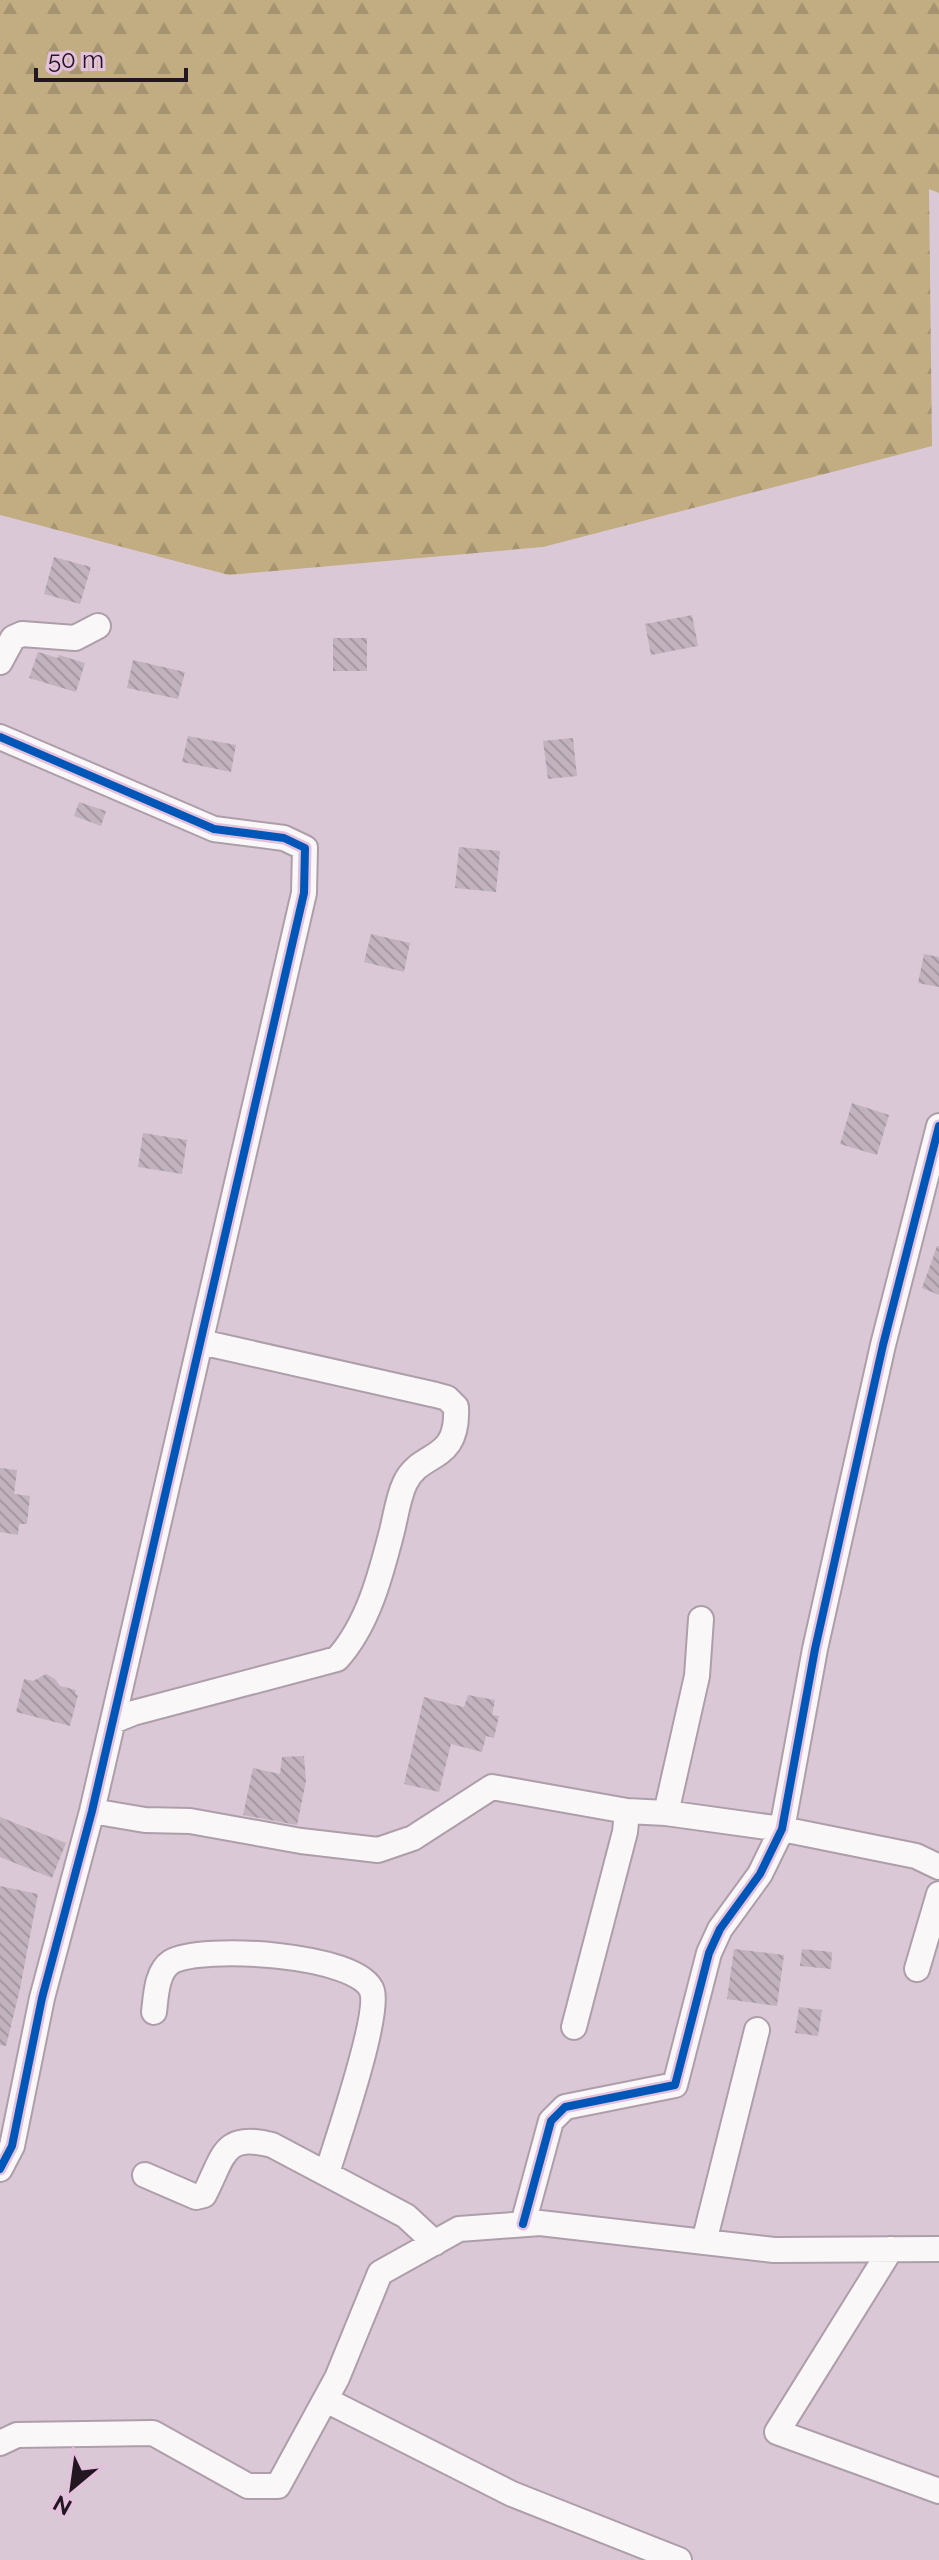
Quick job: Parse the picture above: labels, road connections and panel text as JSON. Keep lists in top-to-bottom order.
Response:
{
  "scale_bar": "50 m",
  "north": "bottom left"
}
